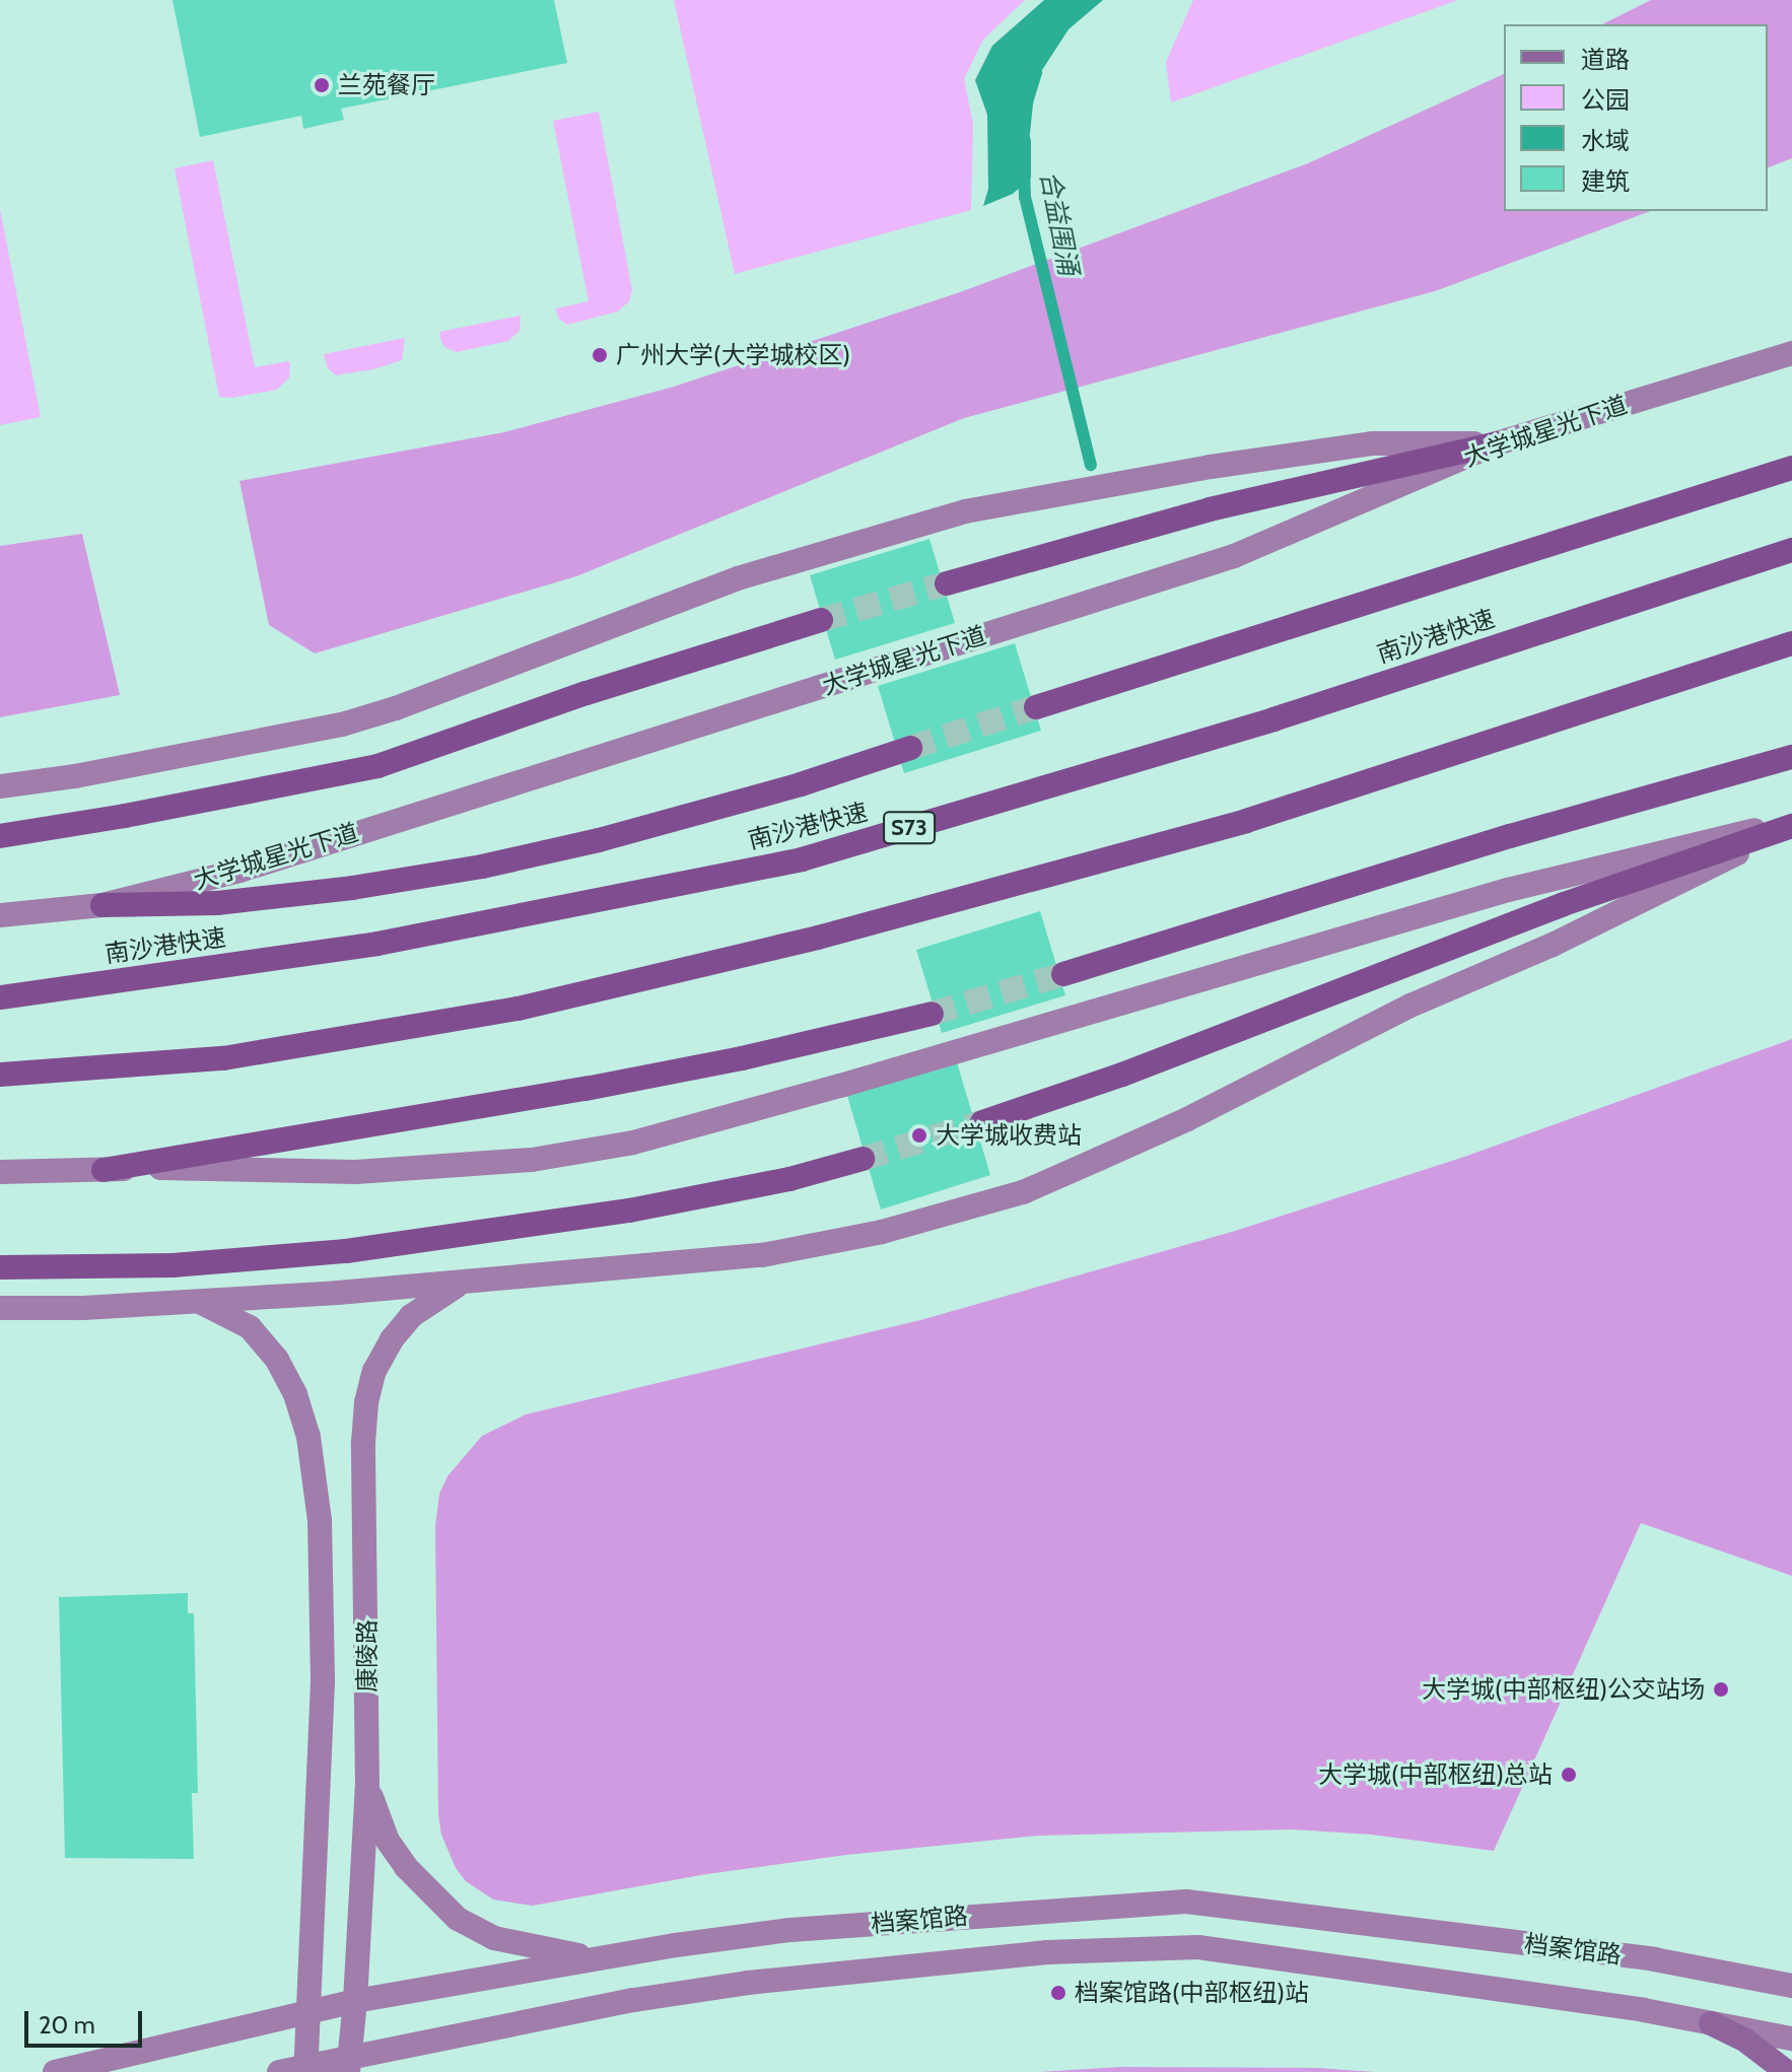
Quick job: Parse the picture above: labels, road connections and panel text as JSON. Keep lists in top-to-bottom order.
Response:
{
  "streets": {
    "highway": ["南沙港快速", "S73"],
    "main road": ["大学城星光下道", "康陵路", "档案馆路"]
  },
  "crossings": [
    ["康陵路", "档案馆路"]
  ],
  "water": ["合益围涌"],
  "places": [
    "兰苑餐厅",
    "广州大学(大学城校区)",
    "大学城收费站",
    "大学城(中部枢纽)公交站场",
    "大学城(中部枢纽)总站",
    "档案馆路(中部枢纽)站"
  ],
  "legend": [
    "道路",
    "公园",
    "水域",
    "建筑"
  ],
  "scale_bar": "20 m"
}
